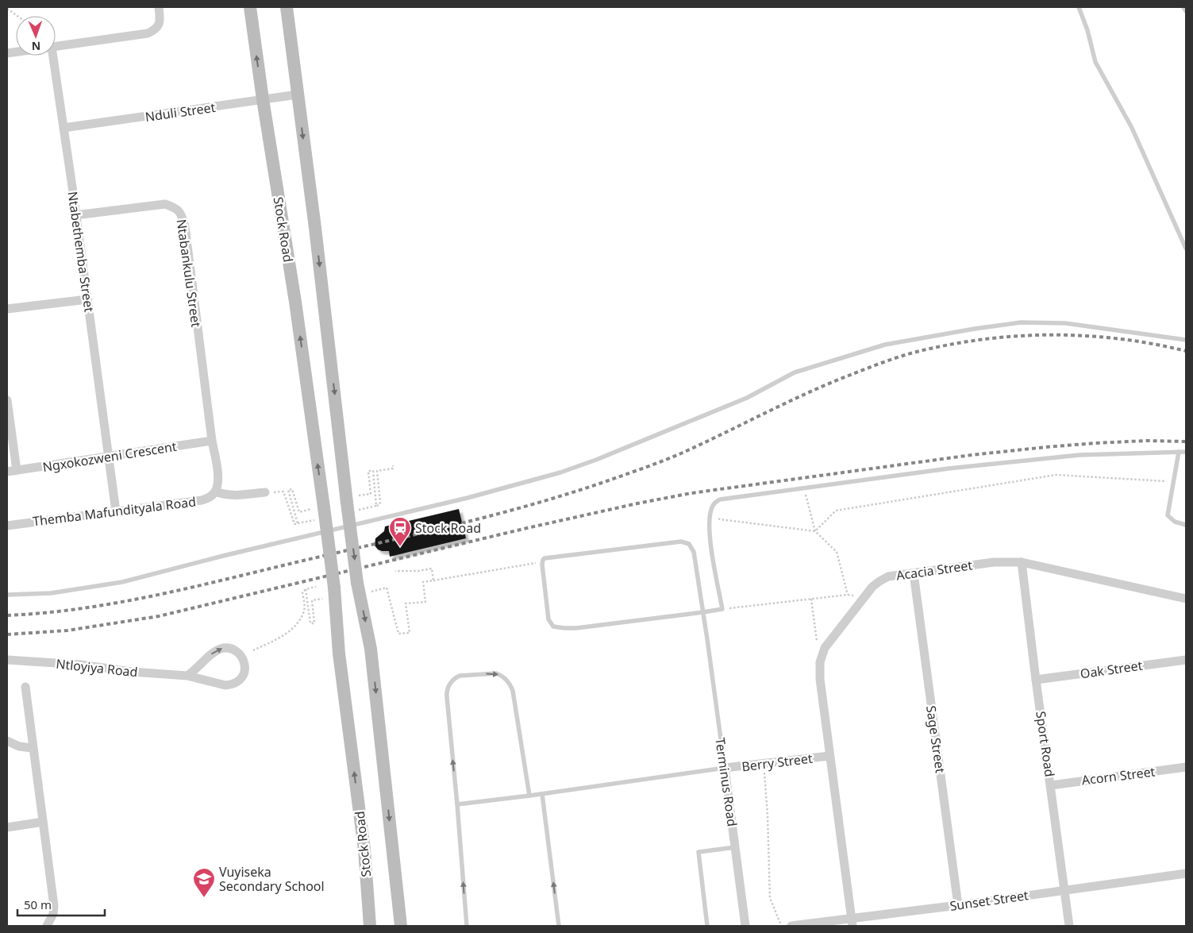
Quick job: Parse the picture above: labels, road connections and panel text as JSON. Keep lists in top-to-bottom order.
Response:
{
  "streets": {
    "main road": ["Stock Road"],
    "street": [
      "Nduli Street",
      "Ntabethemba Street",
      "Ntabankulu Street",
      "Ngxokozweni Crescent",
      "Themba Mafundityala Road",
      "Acacia Street",
      "Ntloyiya Road",
      "Oak Street",
      "Sage Street",
      "Sport Road",
      "Berry Street",
      "Acorn Street",
      "Terminus Road",
      "Sunset Street"
    ]
  },
  "crossings": [
    ["Nduli Street", "Stock Road"],
    ["Nduli Street", "Ntabethemba Street"],
    ["Ntabethemba Street", "Ntabankulu Street"],
    ["Ntabethemba Street", "Ngxokozweni Crescent"],
    ["Ntabethemba Street", "Themba Mafundityala Road"],
    ["Ntabankulu Street", "Ngxokozweni Crescent"],
    ["Acacia Street", "Sage Street"],
    ["Acacia Street", "Sport Road"],
    ["Acacia Street", "Berry Street"],
    ["Acacia Street", "Sunset Street"],
    ["Oak Street", "Sport Road"],
    ["Sage Street", "Sunset Street"],
    ["Sport Road", "Acorn Street"],
    ["Sport Road", "Sunset Street"],
    ["Berry Street", "Terminus Road"]
  ],
  "places": {
    "station": ["Stock Road"],
    "school or university": ["Vuyiseka Secondary School"]
  },
  "scale_bar": "50 m",
  "north": "bottom"
}
